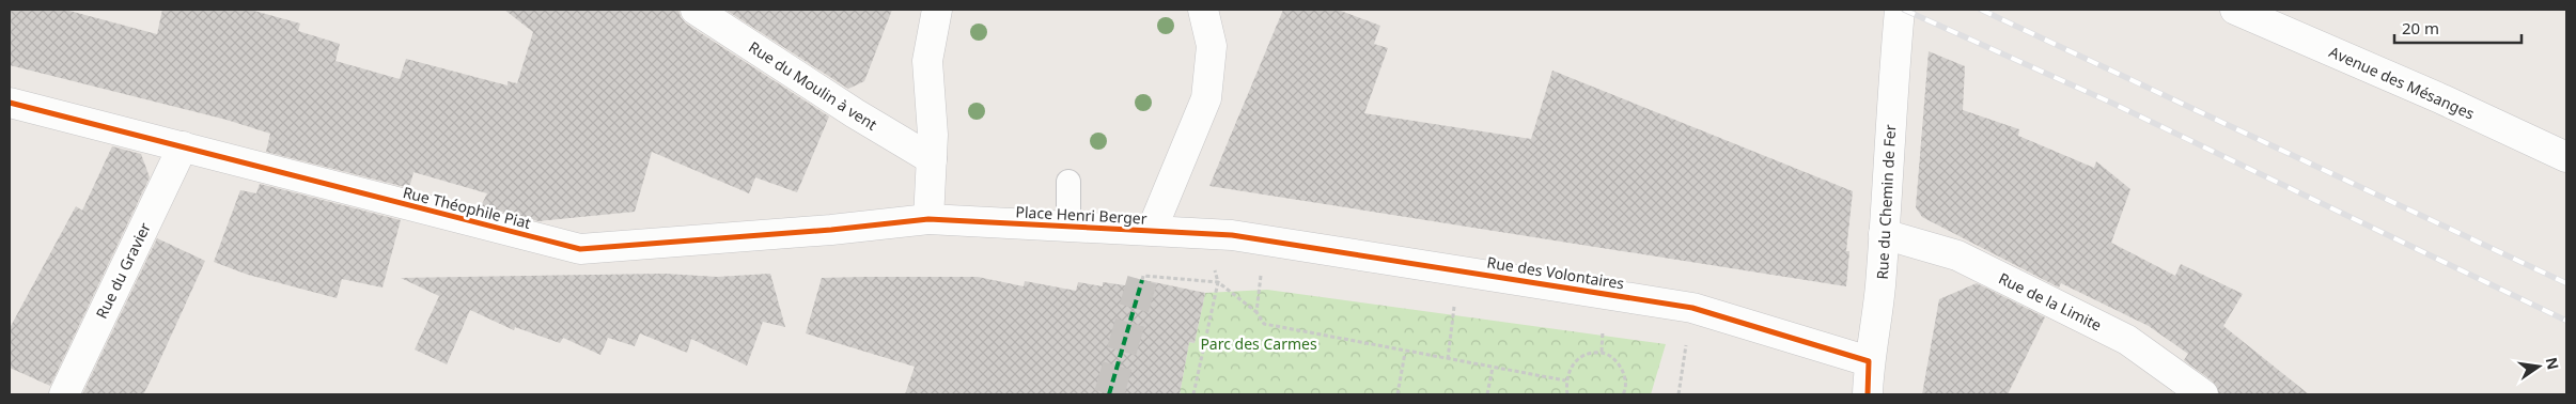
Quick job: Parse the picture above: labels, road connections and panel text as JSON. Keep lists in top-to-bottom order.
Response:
{
  "streets": {
    "street": [
      "Avenue des Mésanges",
      "Rue du Moulin à vent",
      "Rue du Chemin de Fer",
      "Rue Théophile Piat",
      "Place Henri Berger",
      "Rue du Gravier",
      "Rue des Volontaires",
      "Rue de la Limite"
    ]
  },
  "crossings": [
    ["Rue du Chemin de Fer", "Rue des Volontaires"],
    ["Rue du Chemin de Fer", "Rue de la Limite"],
    ["Rue Théophile Piat", "Place Henri Berger"],
    ["Rue Théophile Piat", "Rue du Gravier"],
    ["Place Henri Berger", "Rue des Volontaires"]
  ],
  "parks": ["Parc des Carmes"],
  "scale_bar": "20 m",
  "north": "right"
}
